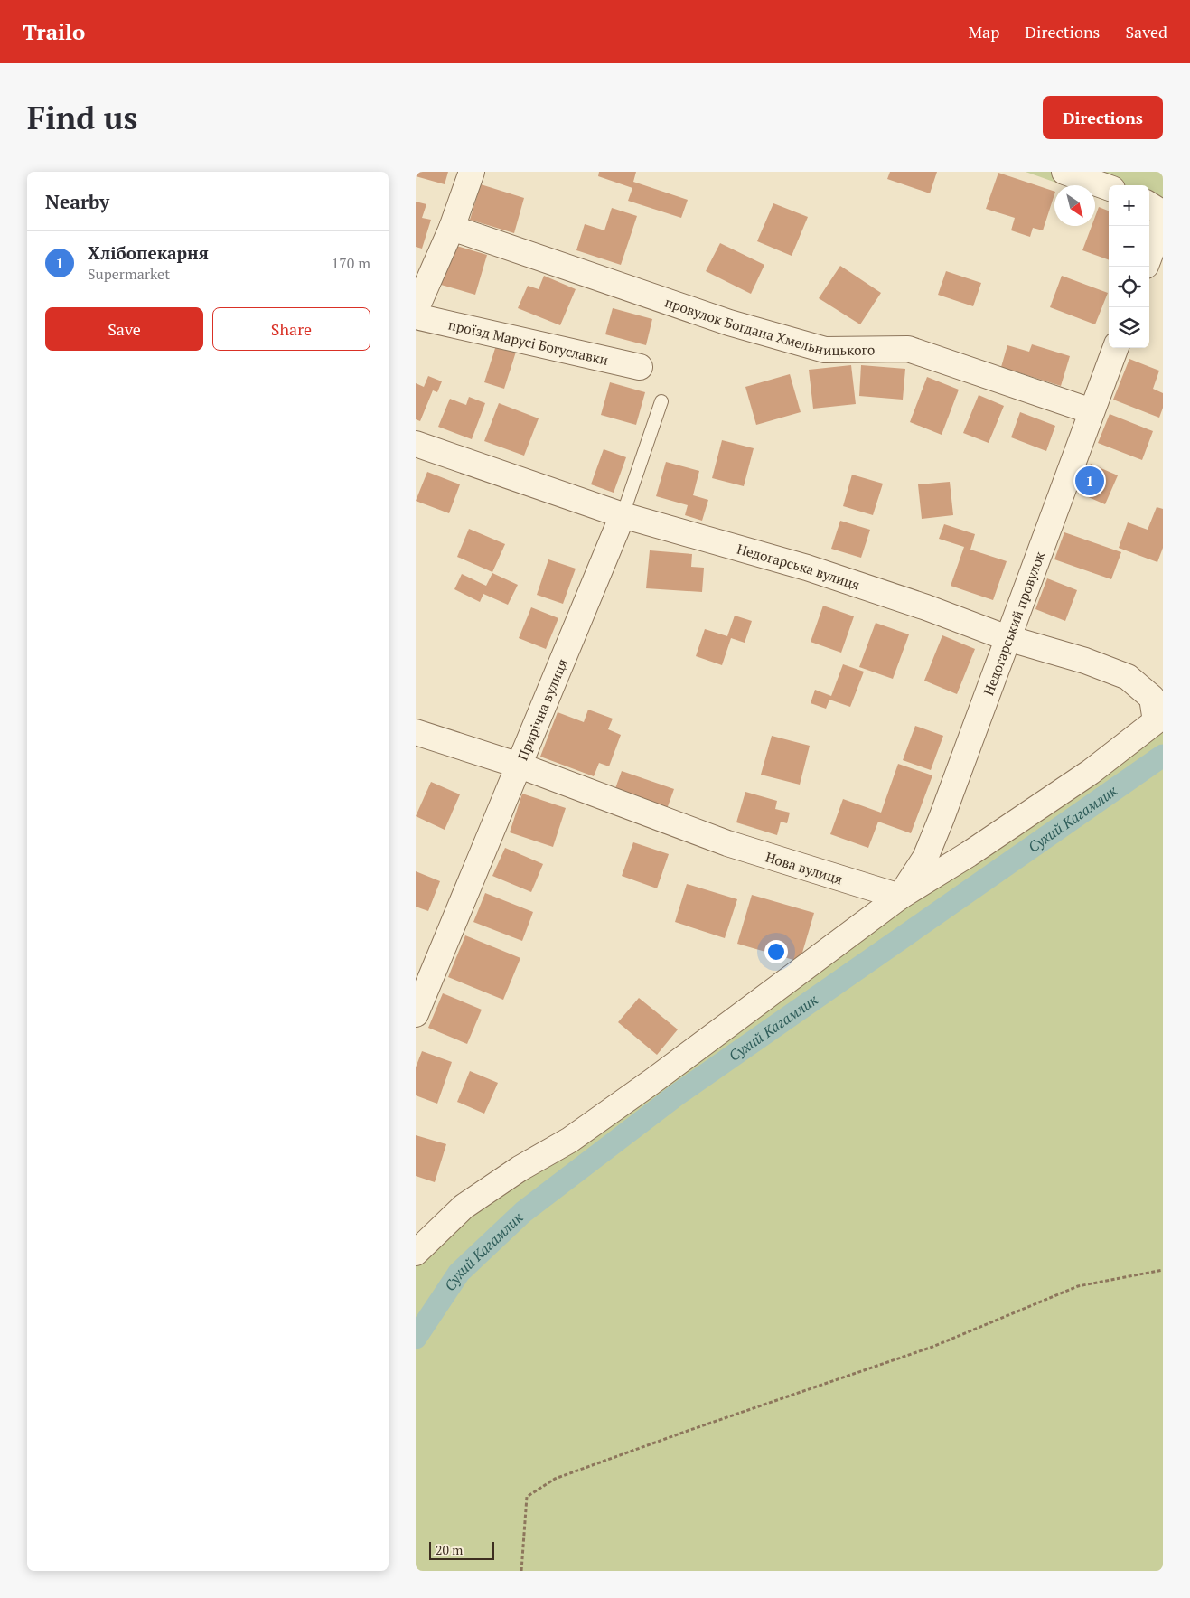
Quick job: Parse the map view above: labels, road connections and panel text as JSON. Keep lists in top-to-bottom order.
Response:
{
  "streets": {
    "street": [
      "провулок Богдана Хмельницького",
      "проїзд Марусі Богуславки",
      "Недогарська вулиця",
      "Недогарський провулок",
      "Прирічна вулиця",
      "Нова вулиця"
    ]
  },
  "crossings": [
    ["провулок Богдана Хмельницького", "Недогарський провулок"],
    ["Недогарська вулиця", "Недогарський провулок"],
    ["Недогарська вулиця", "Прирічна вулиця"],
    ["Недогарська вулиця", "Нова вулиця"],
    ["Недогарський провулок", "Нова вулиця"],
    ["Прирічна вулиця", "Нова вулиця"]
  ],
  "water": ["Сухий Кагамлик"],
  "scale_bar": "20 m",
  "north": "bottom right",
  "page": {
    "header": "Trailo",
    "nav": ["Map", "Directions", "Saved"],
    "buttons": [
      "Directions",
      ["Save", "Share"]
    ],
    "title": "Find us",
    "heading": "Nearby",
    "map_buttons": ["+", "−"],
    "list": [
      {
        "mark": "1",
        "name": "Хлібопекарня",
        "note": "Supermarket",
        "value": "170 m"
      }
    ],
    "pins": "1",
    "scale": "20 m"
  }
}
